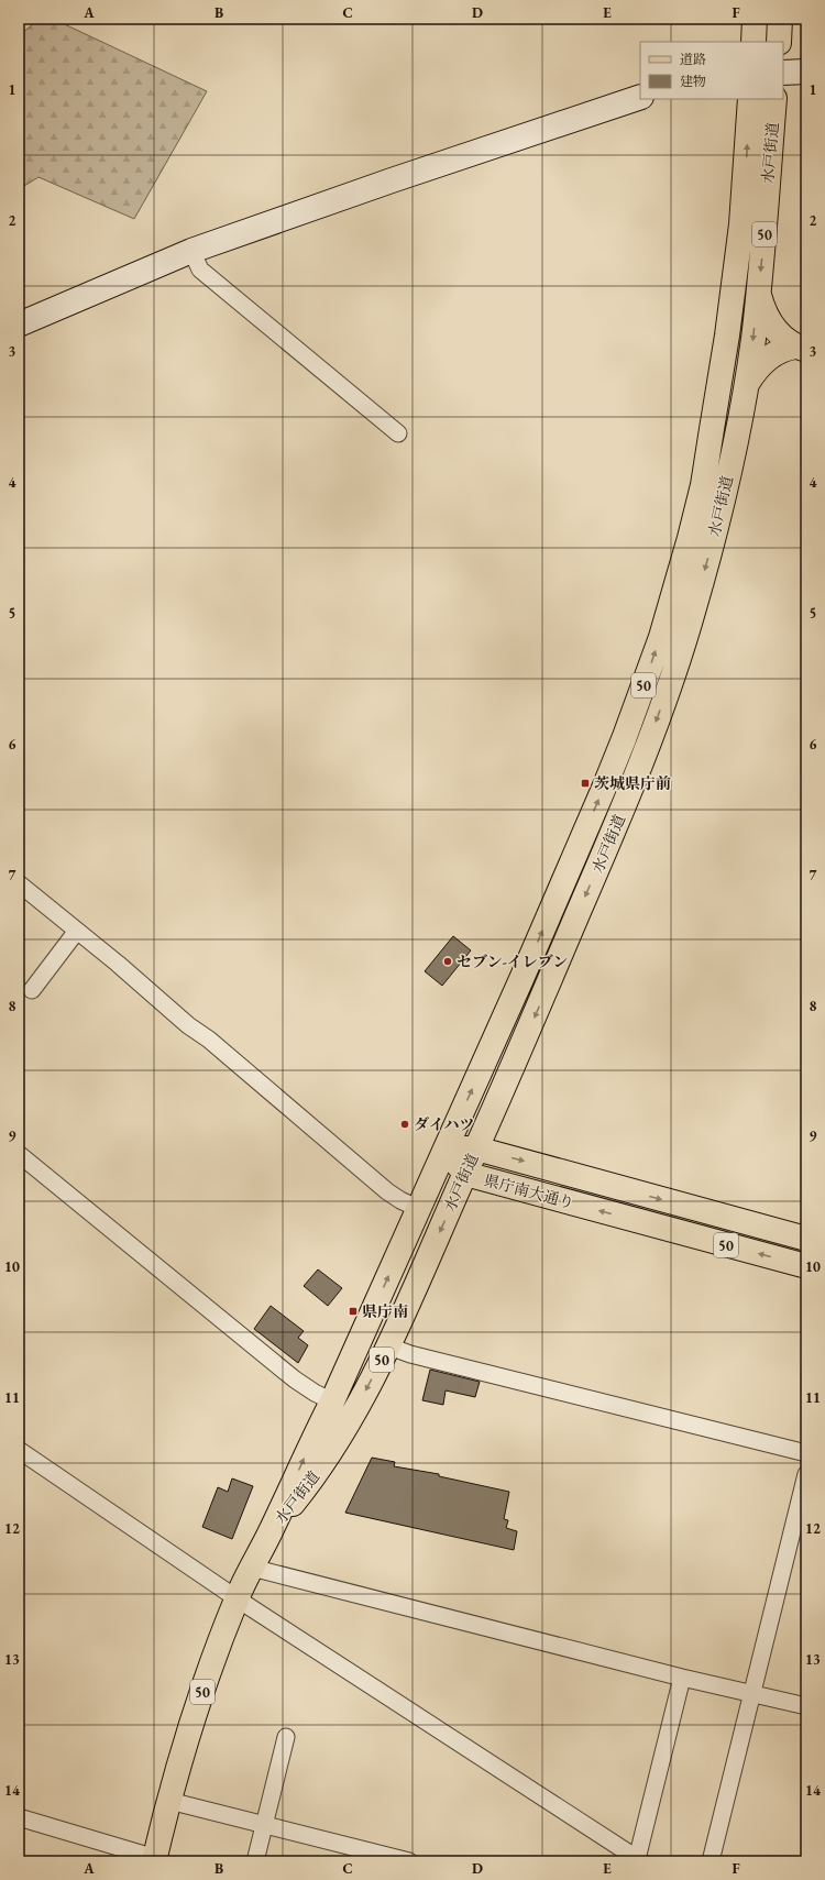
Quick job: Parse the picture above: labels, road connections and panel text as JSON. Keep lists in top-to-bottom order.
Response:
{
  "streets": {
    "main road": ["水戸街道", "50", "県庁南大通り"]
  },
  "crossings": [
    ["水戸街道", "県庁南大通り"]
  ],
  "places": {
    "transit": ["茨城県庁前", "県庁南"],
    "other": ["セブン-イレブン", "ダイハツ"]
  },
  "legend": ["道路", "建物"],
  "grid": {
    "columns": [
      "A",
      "B",
      "C",
      "D",
      "E",
      "F"
    ],
    "rows": [
      "1",
      "2",
      "3",
      "4",
      "5",
      "6",
      "7",
      "8",
      "9",
      "10",
      "11",
      "12",
      "13",
      "14"
    ]
  }
}
